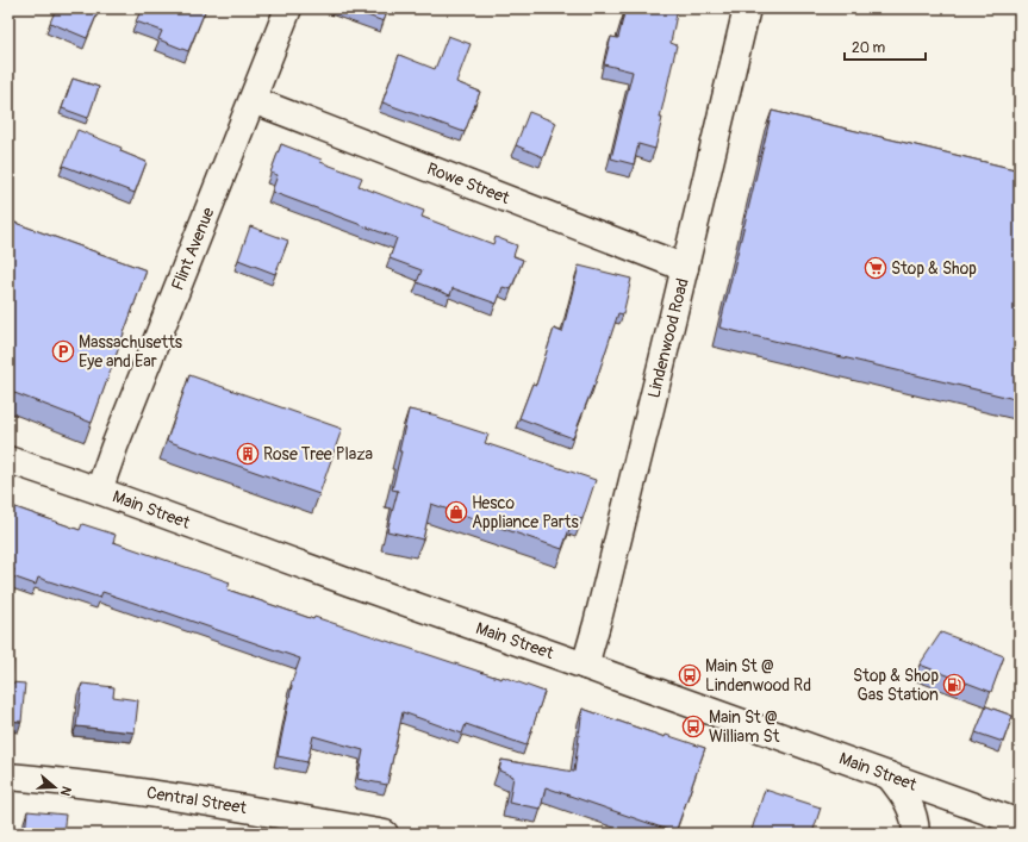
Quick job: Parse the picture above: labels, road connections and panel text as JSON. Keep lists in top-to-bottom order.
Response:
{
  "streets": {
    "street": [
      "Rowe Street",
      "Flint Avenue",
      "Lindenwood Road",
      "Main Street",
      "Central Street"
    ]
  },
  "crossings": [
    ["Rowe Street", "Flint Avenue"],
    ["Rowe Street", "Lindenwood Road"],
    ["Flint Avenue", "Main Street"],
    ["Lindenwood Road", "Main Street"]
  ],
  "places": {
    "supermarket": ["Stop & Shop"],
    "parking": ["Massachusetts Eye and Ear"],
    "building": ["Rose Tree Plaza"],
    "shop": ["Hesco Appliance Parts"],
    "bus stop": ["Main St @ Lindenwood Rd", "Main St @ William St"],
    "fuel station": ["Stop & Shop Gas Station"]
  },
  "scale_bar": "20 m",
  "north": "right"
}
